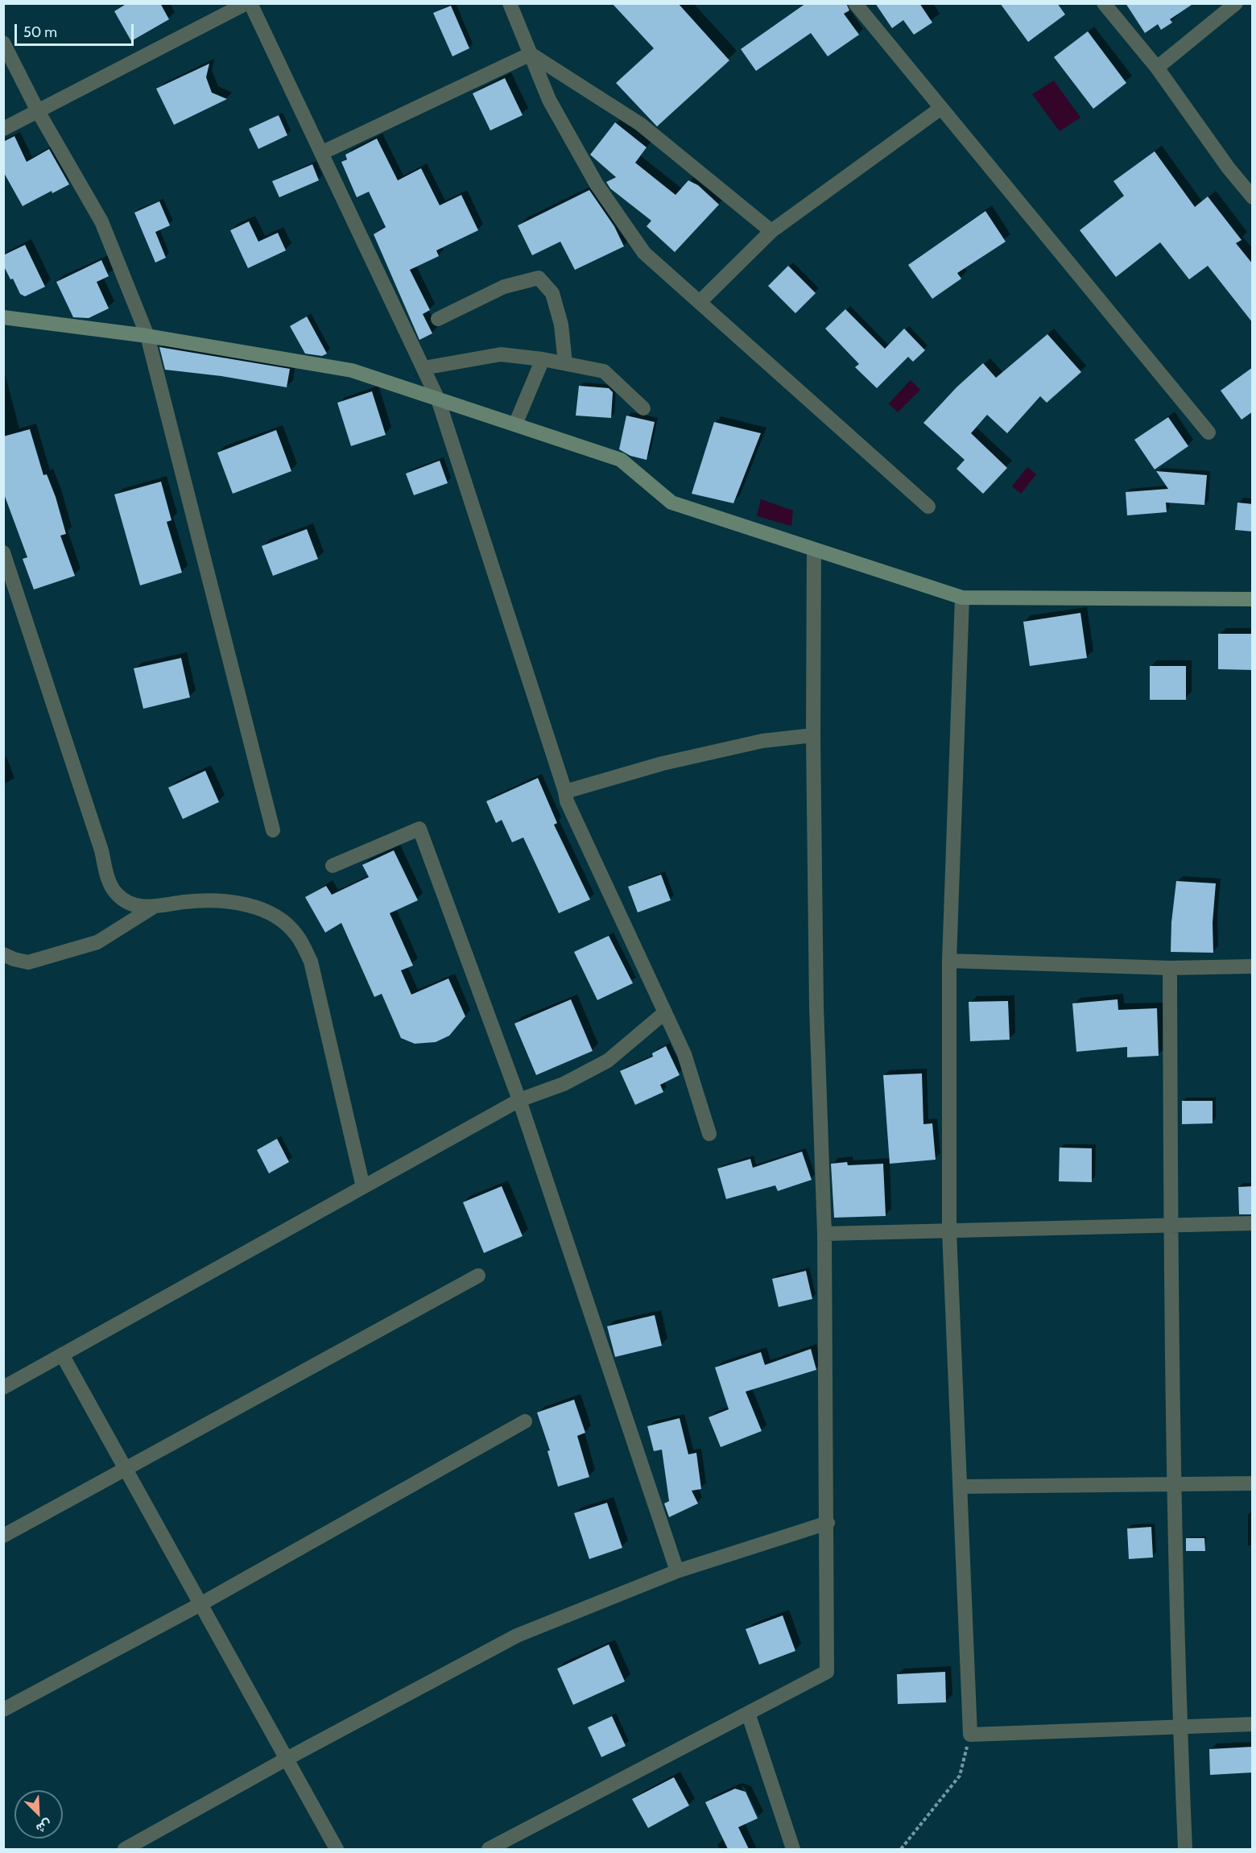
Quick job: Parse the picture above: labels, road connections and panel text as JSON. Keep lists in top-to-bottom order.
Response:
{
  "scale_bar": "50 m",
  "north": "bottom right"
}
